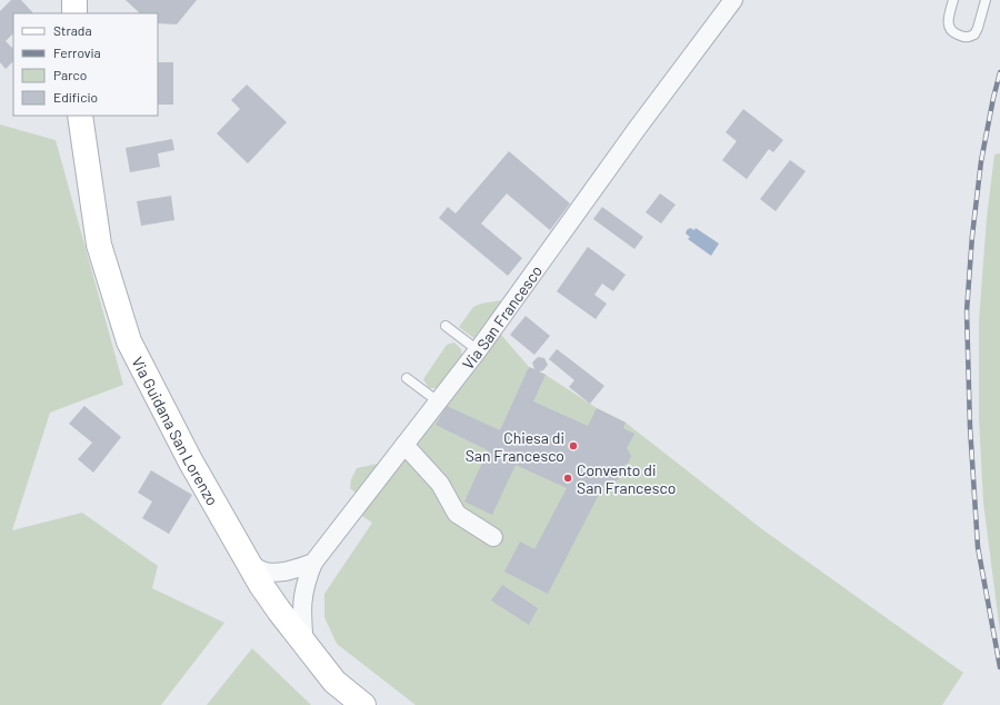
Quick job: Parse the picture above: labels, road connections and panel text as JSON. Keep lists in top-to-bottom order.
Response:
{
  "streets": {
    "street": ["Via San Francesco", "Via Guidana San Lorenzo"]
  },
  "crossings": [
    ["Via San Francesco", "Via Guidana San Lorenzo"]
  ],
  "places": ["Chiesa di San Francesco", "Convento di San Francesco"],
  "legend": [
    "Strada",
    "Ferrovia",
    "Parco",
    "Edificio"
  ]
}
